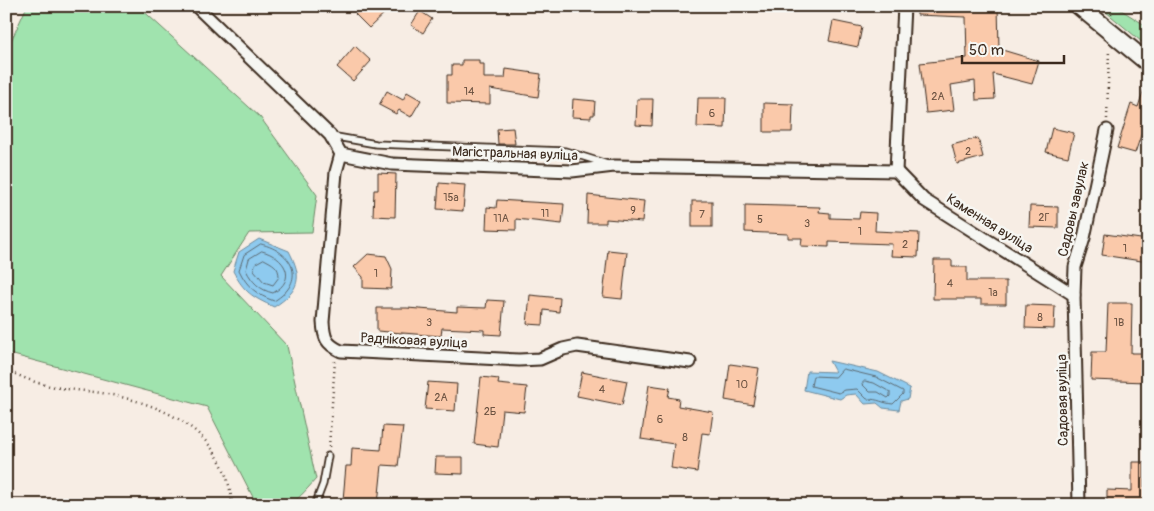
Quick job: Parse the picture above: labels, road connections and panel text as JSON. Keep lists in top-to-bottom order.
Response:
{
  "streets": {
    "street": [
      "Магістральная вуліца",
      "Садовы завулак",
      "Каменная вуліца",
      "Радніковая вуліца",
      "Садовая вуліца"
    ]
  },
  "crossings": [
    ["Магістральная вуліца", "Каменная вуліца"],
    ["Садовы завулак", "Каменная вуліца"],
    ["Садовы завулак", "Садовая вуліца"],
    ["Каменная вуліца", "Садовая вуліца"]
  ],
  "house_numbers": [
    "14",
    "2А",
    "6",
    "2",
    "15а",
    "9",
    "11",
    "7",
    "2Г",
    "11А",
    "5",
    "3",
    "1",
    "2",
    "1",
    "1",
    "4",
    "1а",
    "8",
    "3",
    "1В",
    "10",
    "4",
    "2А",
    "2Б",
    "6",
    "8"
  ],
  "scale_bar": "50 m"
}
